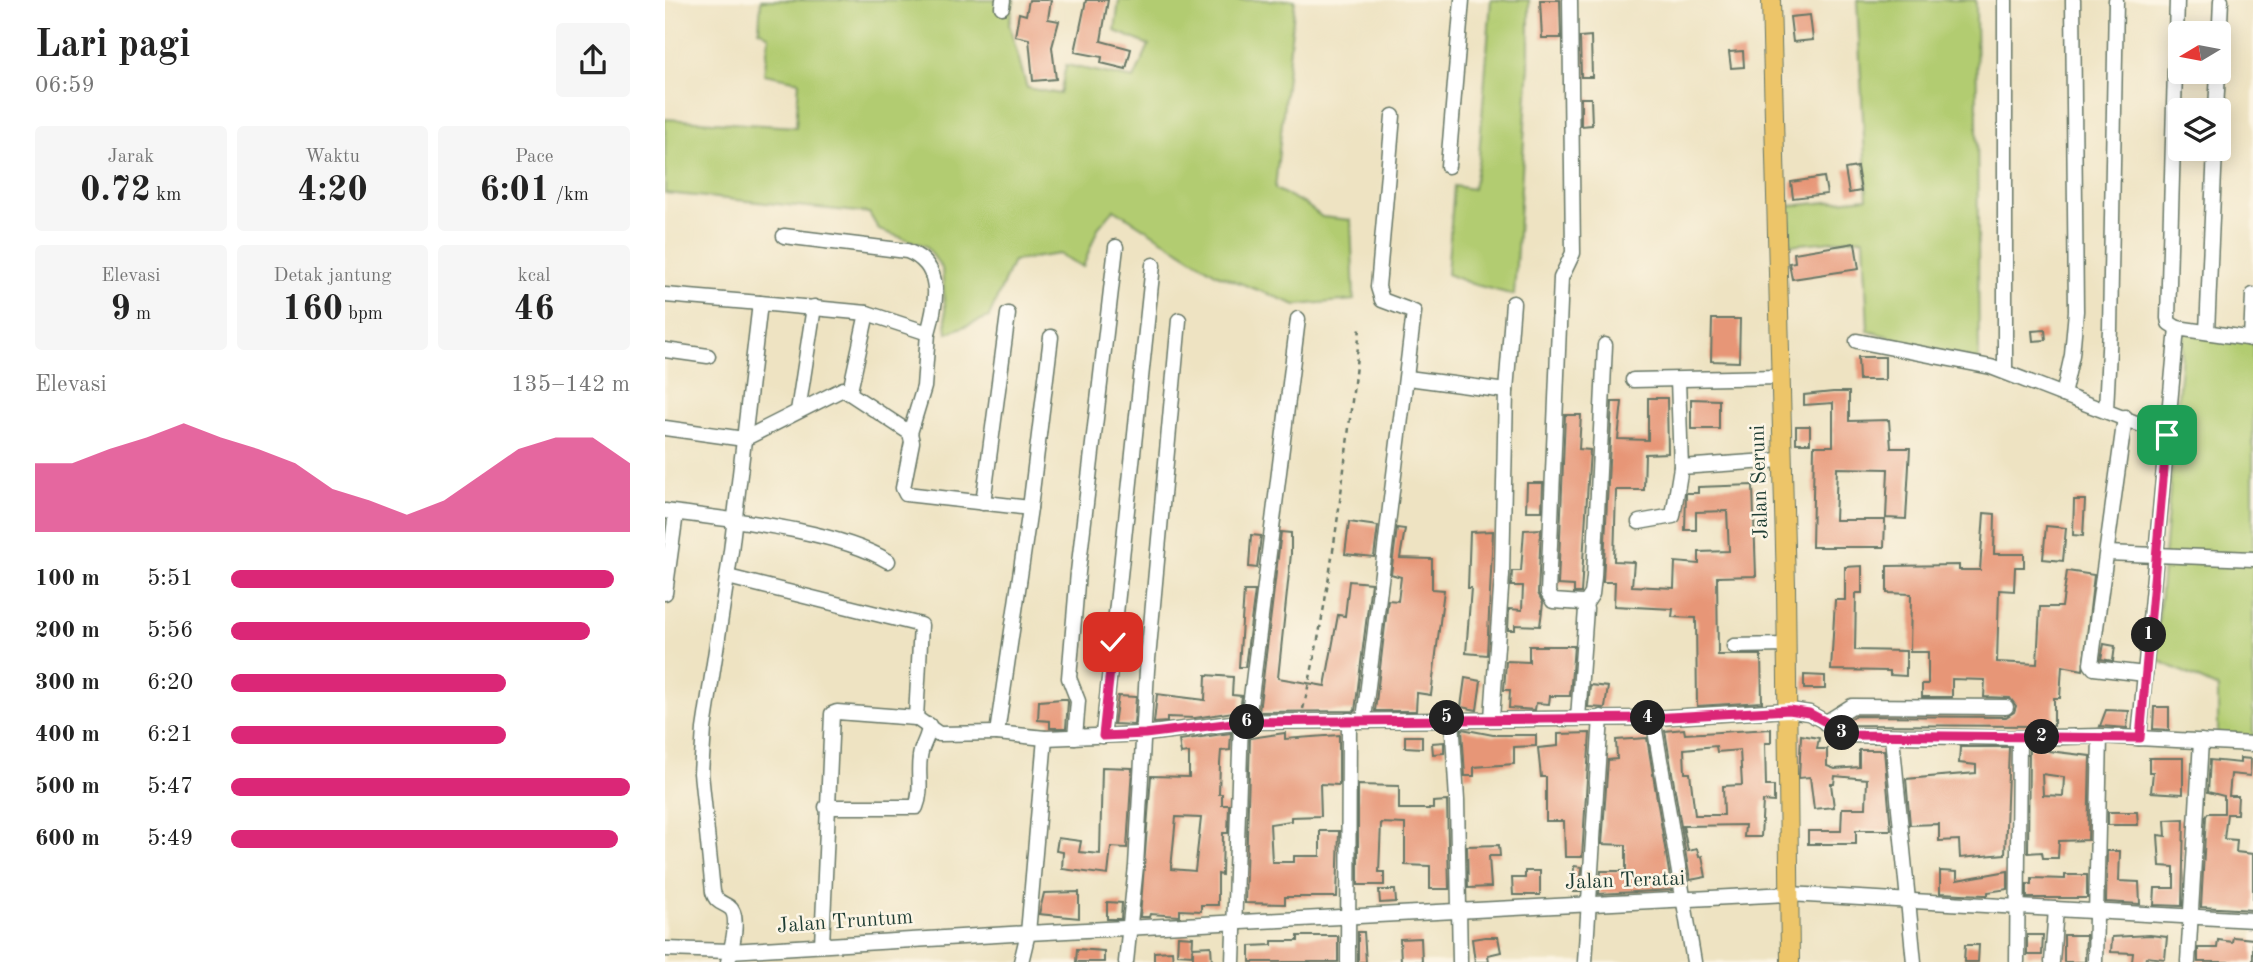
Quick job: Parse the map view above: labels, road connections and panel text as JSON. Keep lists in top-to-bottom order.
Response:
{
  "streets": {
    "main road": ["Jalan Seruni"],
    "street": ["Jalan Teratai", "Jalan Truntum"]
  },
  "crossings": [
    ["Jalan Seruni", "Jalan Teratai"],
    ["Jalan Teratai", "Jalan Truntum"]
  ],
  "north": "left",
  "page": {
    "heading": ["Lari pagi", "06:59"],
    "stats": [
      ["Jarak", "0.72 km"],
      ["Waktu", "4:20"],
      ["Pace", "6:01 /km"],
      ["Elevasi", "9 m"],
      ["Detak jantung", "160 bpm"],
      ["kcal", "46"]
    ],
    "chart": ["Elevasi", "135–142 m"],
    "list": [
      {
        "name": "100 m",
        "note": "5:51"
      },
      {
        "name": "200 m",
        "note": "5:56"
      },
      {
        "name": "300 m",
        "note": "6:20"
      },
      {
        "name": "400 m",
        "note": "6:21"
      },
      {
        "name": "500 m",
        "note": "5:47"
      },
      {
        "name": "600 m",
        "note": "5:49"
      }
    ],
    "pins": [
      "1",
      "4",
      "5",
      "6",
      "3",
      "2"
    ]
  }
}
